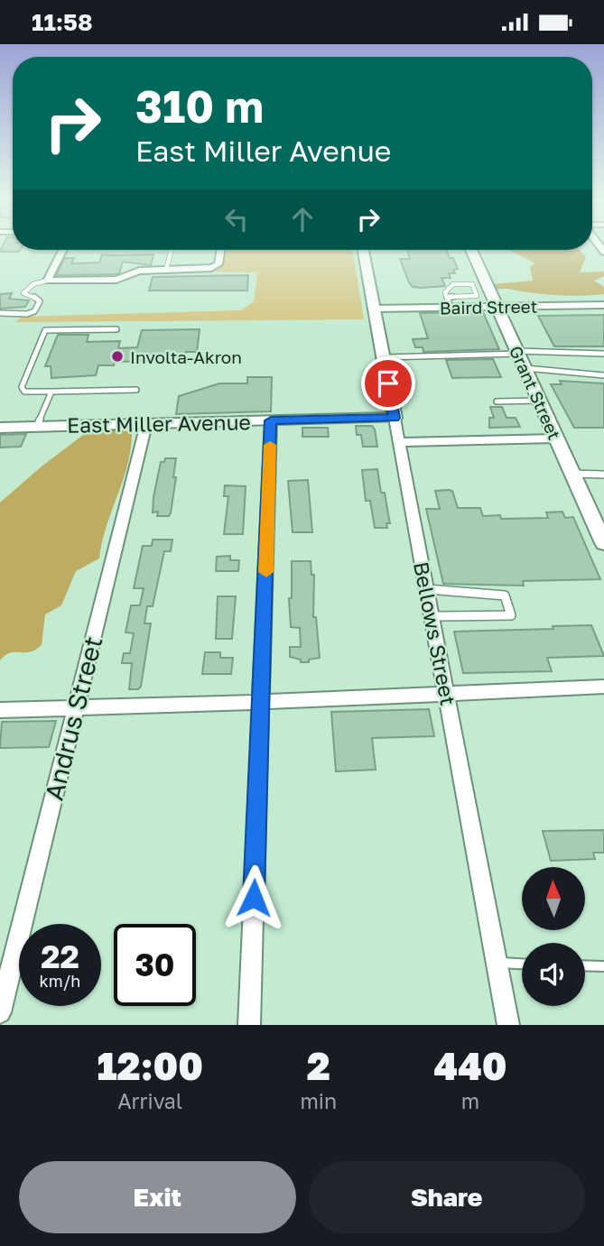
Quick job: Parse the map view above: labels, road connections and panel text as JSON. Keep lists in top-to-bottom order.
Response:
{
  "streets": {
    "street": [
      "Baird Street",
      "Grant Street",
      "East Miller Avenue",
      "Bellows Street",
      "Andrus Street"
    ]
  },
  "crossings": [
    ["Baird Street", "Grant Street"],
    ["Baird Street", "Bellows Street"],
    ["East Miller Avenue", "Bellows Street"],
    ["East Miller Avenue", "Andrus Street"]
  ],
  "places": ["Involta-Akron"],
  "north": "top",
  "page": {
    "status": "11:58",
    "turn": ["310 m", "East Miller Avenue"],
    "speed": "22 km/h",
    "limit": "30",
    "eta": [
      "12:00",
      "Arrival",
      "2",
      "min",
      "440",
      "m"
    ],
    "buttons": ["Exit", "Share"]
  }
}
